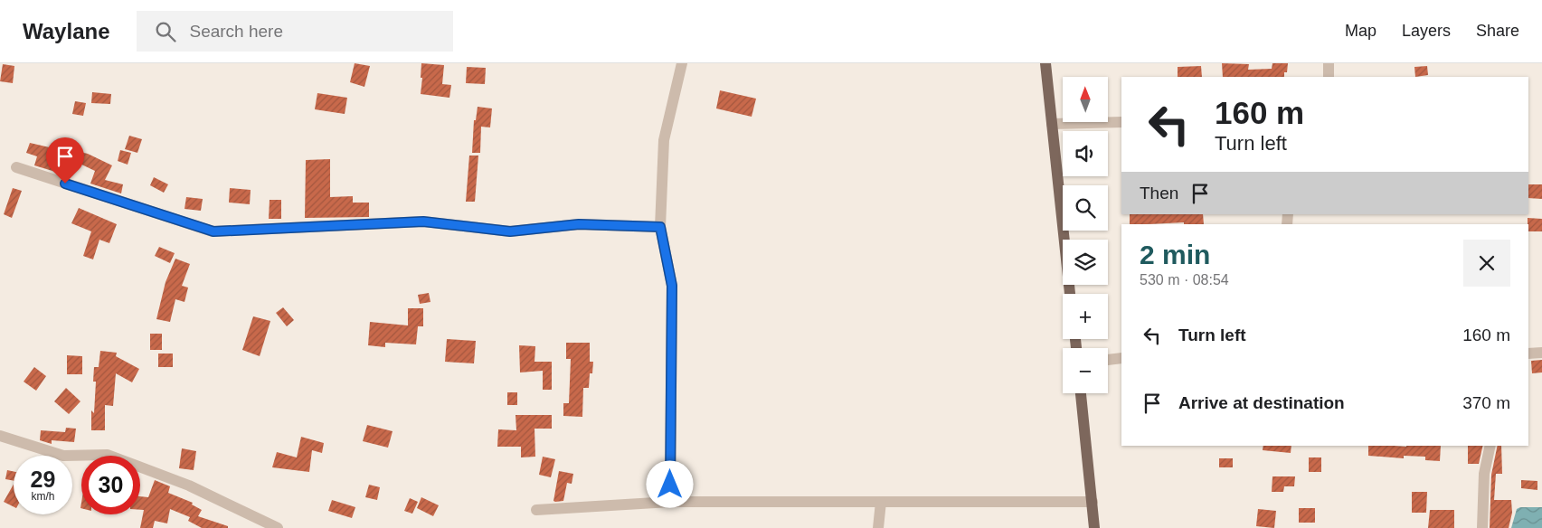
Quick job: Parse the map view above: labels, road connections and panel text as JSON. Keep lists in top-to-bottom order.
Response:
{
  "north": "top",
  "page": {
    "header": "Waylane",
    "search": "Search here",
    "nav": ["Map", "Layers", "Share"],
    "map_buttons": ["+", "−"],
    "turn": ["160 m", "Turn left"],
    "then": "Then",
    "heading": ["2 min", "530 m · 08:54"],
    "list": [
      {
        "name": "Turn left",
        "value": "160 m"
      },
      {
        "name": "Arrive at destination",
        "value": "370 m"
      }
    ],
    "speed": "29 km/h",
    "limit": "30"
  }
}
